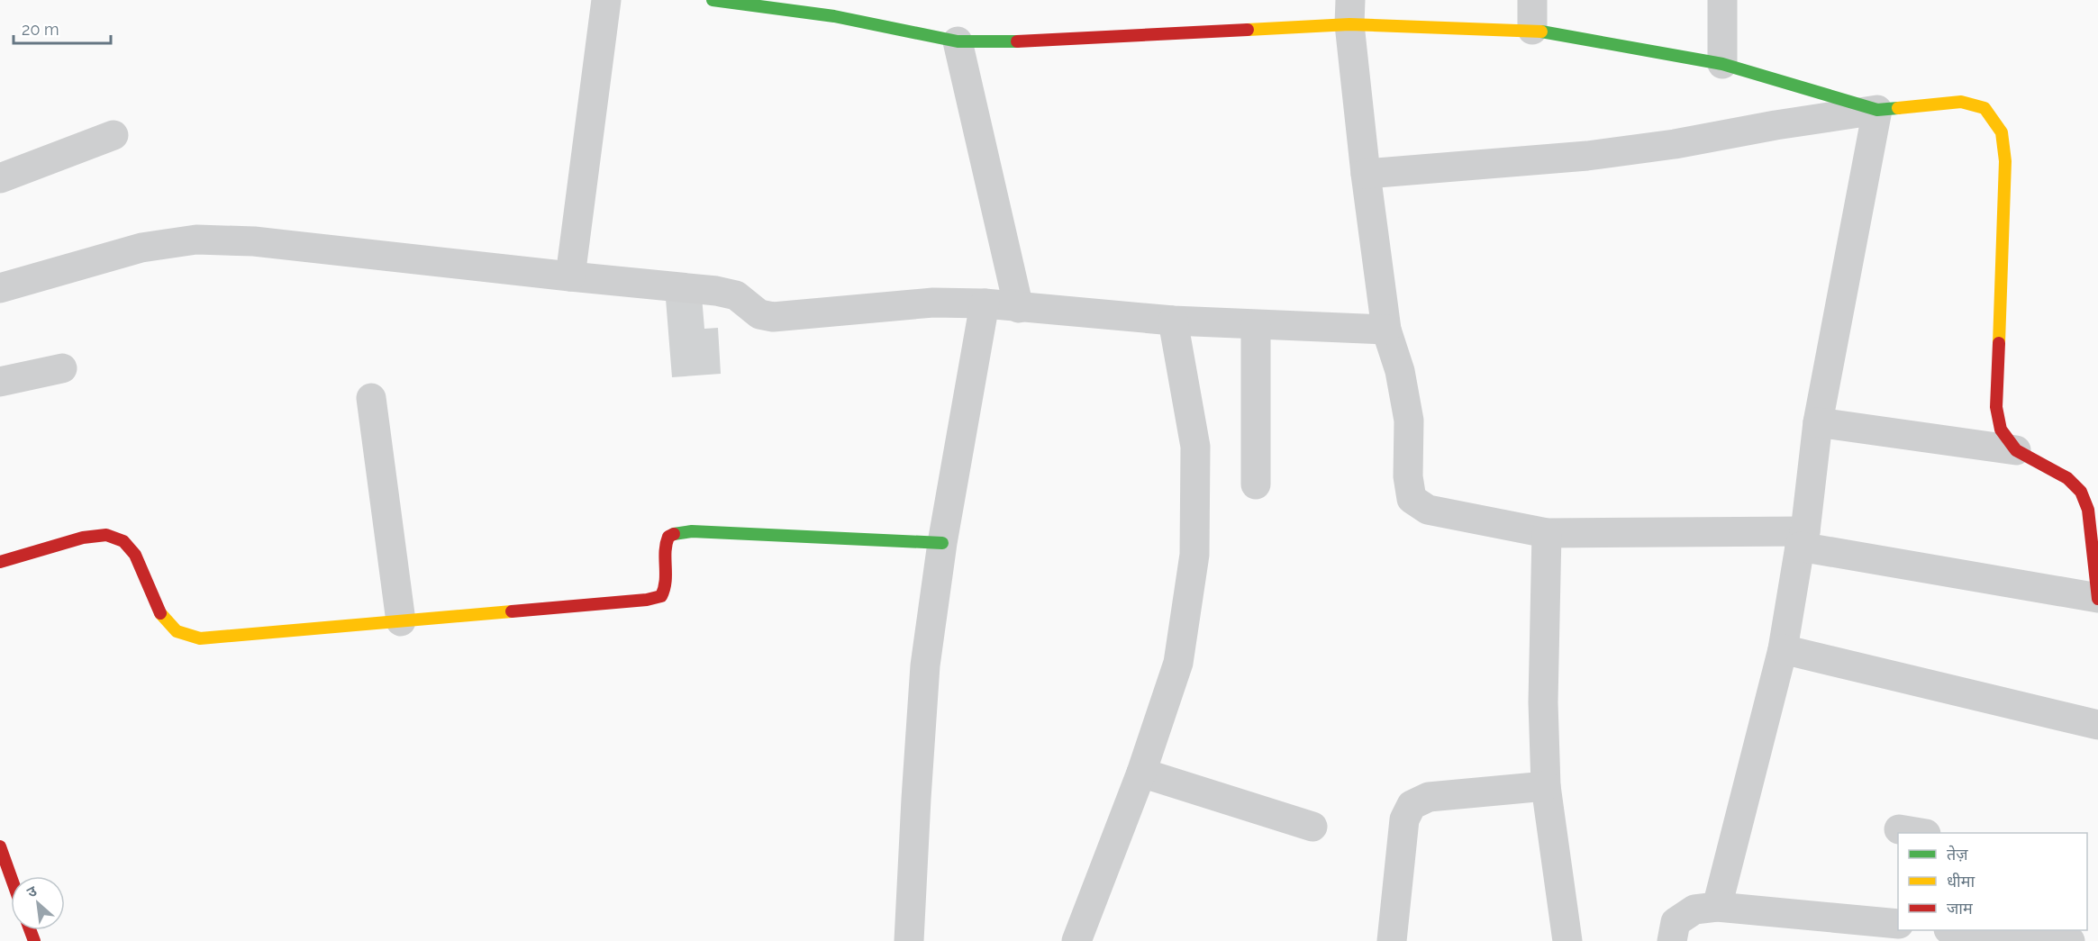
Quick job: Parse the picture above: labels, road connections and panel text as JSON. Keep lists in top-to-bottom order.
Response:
{
  "legend": ["तेज़", "धीमा", "जाम"],
  "scale_bar": "20 m",
  "north": "top left"
}
